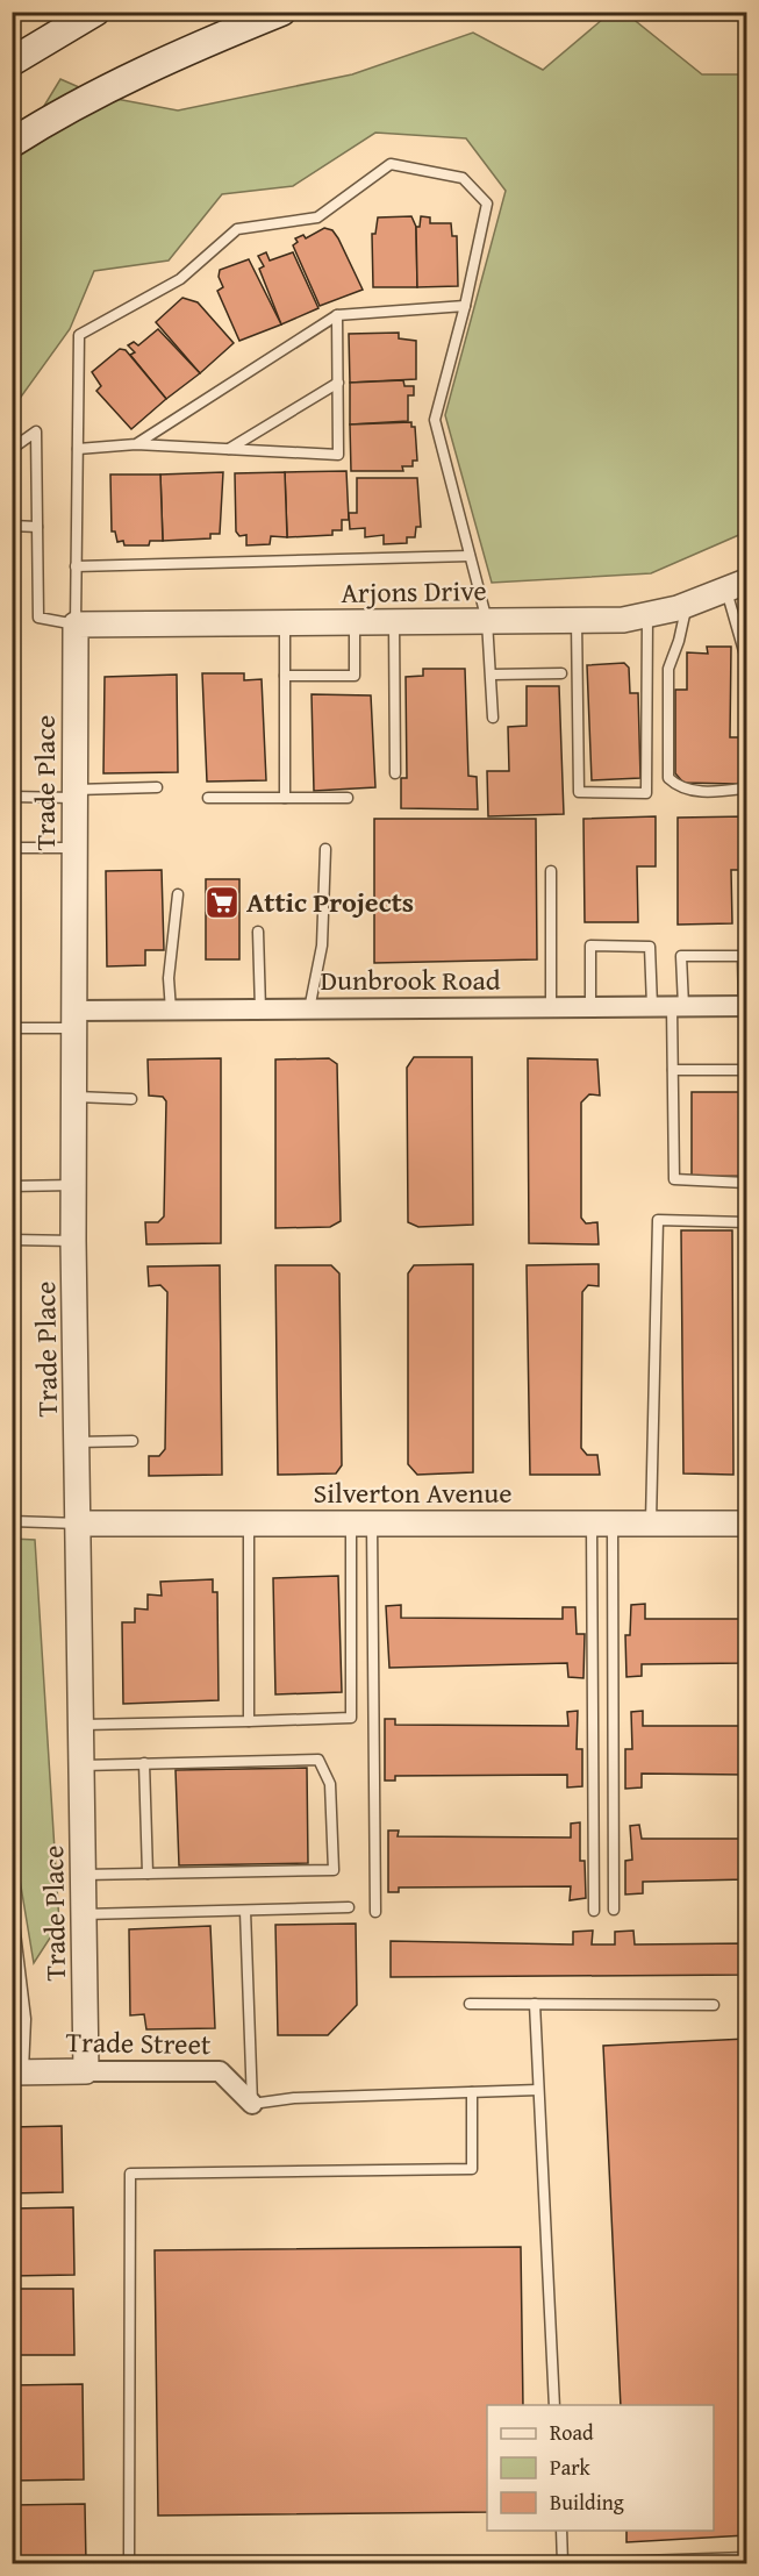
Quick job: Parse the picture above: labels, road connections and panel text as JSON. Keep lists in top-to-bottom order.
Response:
{
  "streets": {
    "street": [
      "Arjons Drive",
      "Trade Place",
      "Dunbrook Road",
      "Silverton Avenue",
      "Trade Street"
    ]
  },
  "crossings": [
    ["Arjons Drive", "Trade Place"],
    ["Trade Place", "Dunbrook Road"],
    ["Trade Place", "Silverton Avenue"],
    ["Trade Place", "Trade Street"]
  ],
  "places": {
    "supermarket": ["Attic Projects"]
  },
  "legend": ["Road", "Park", "Building"]
}
